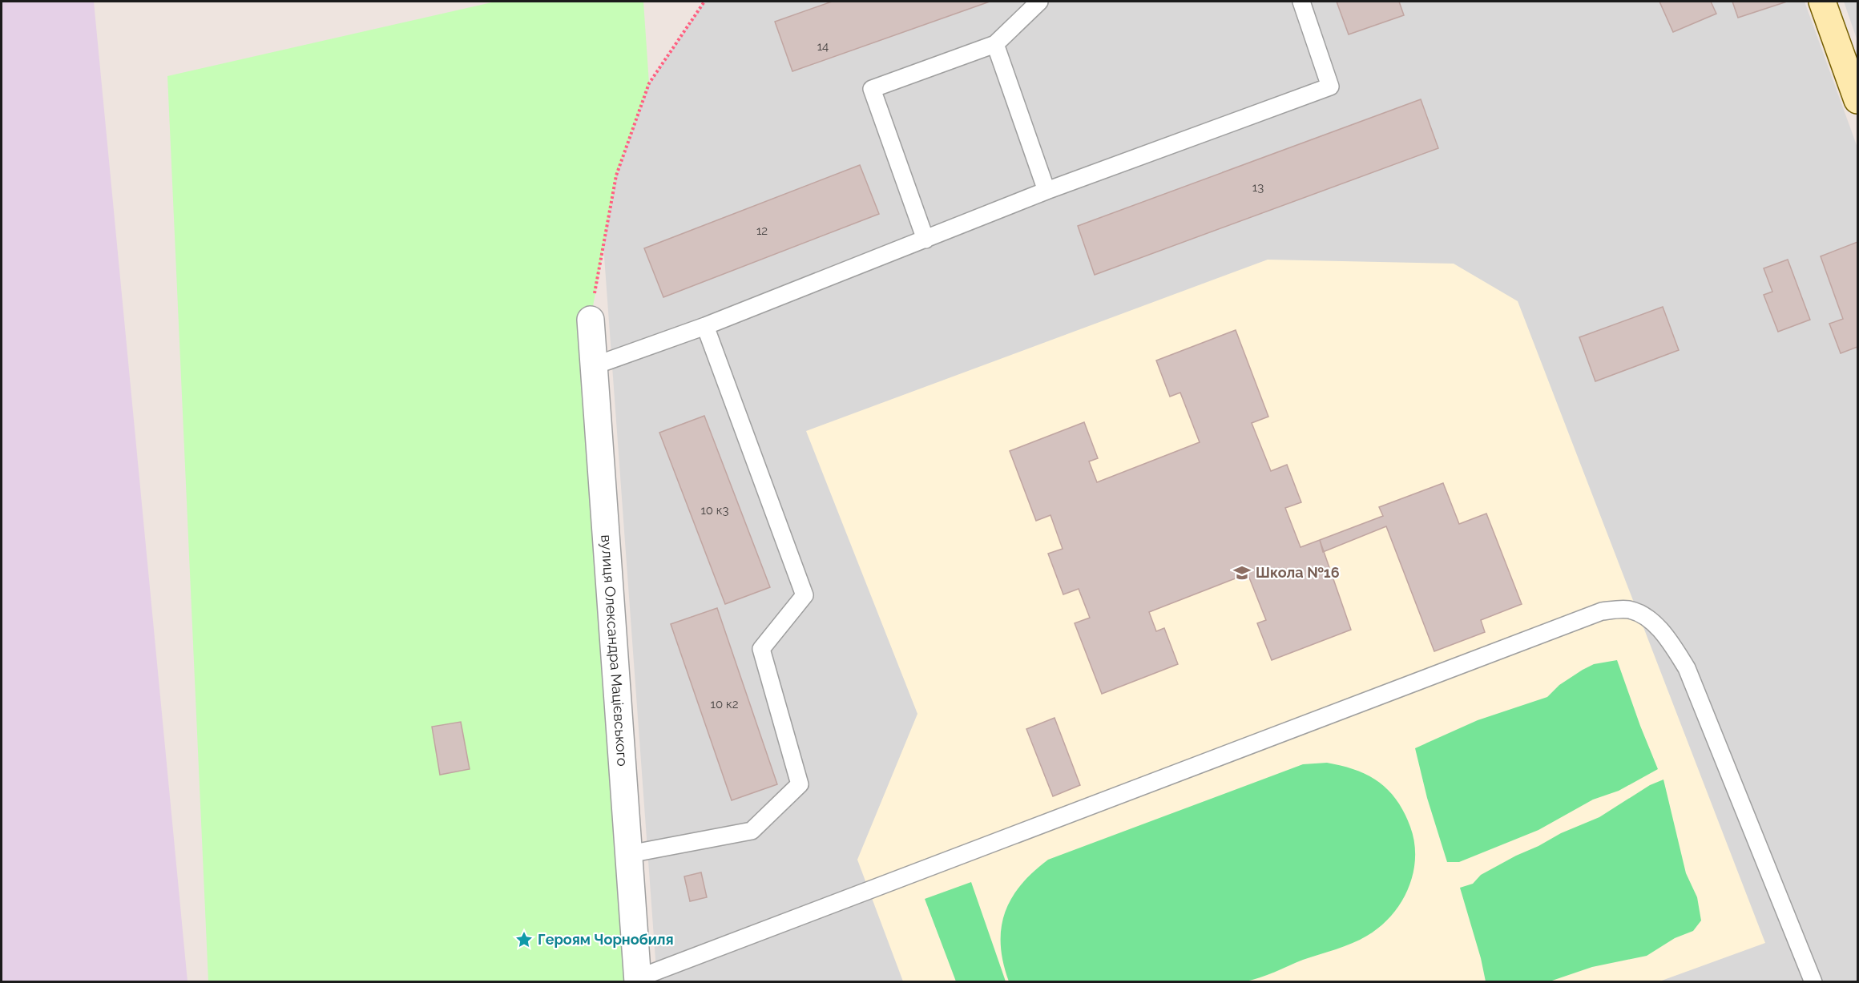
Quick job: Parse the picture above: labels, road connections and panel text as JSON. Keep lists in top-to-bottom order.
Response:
{
  "streets": {
    "street": ["вулиця Олександра Мацієвського"]
  },
  "places": {
    "school or university": ["Школа №16"],
    "place": ["Героям Чорнобиля"]
  },
  "house_numbers": [
    "14",
    "13",
    "12",
    "10 к3",
    "10 к2"
  ]
}
